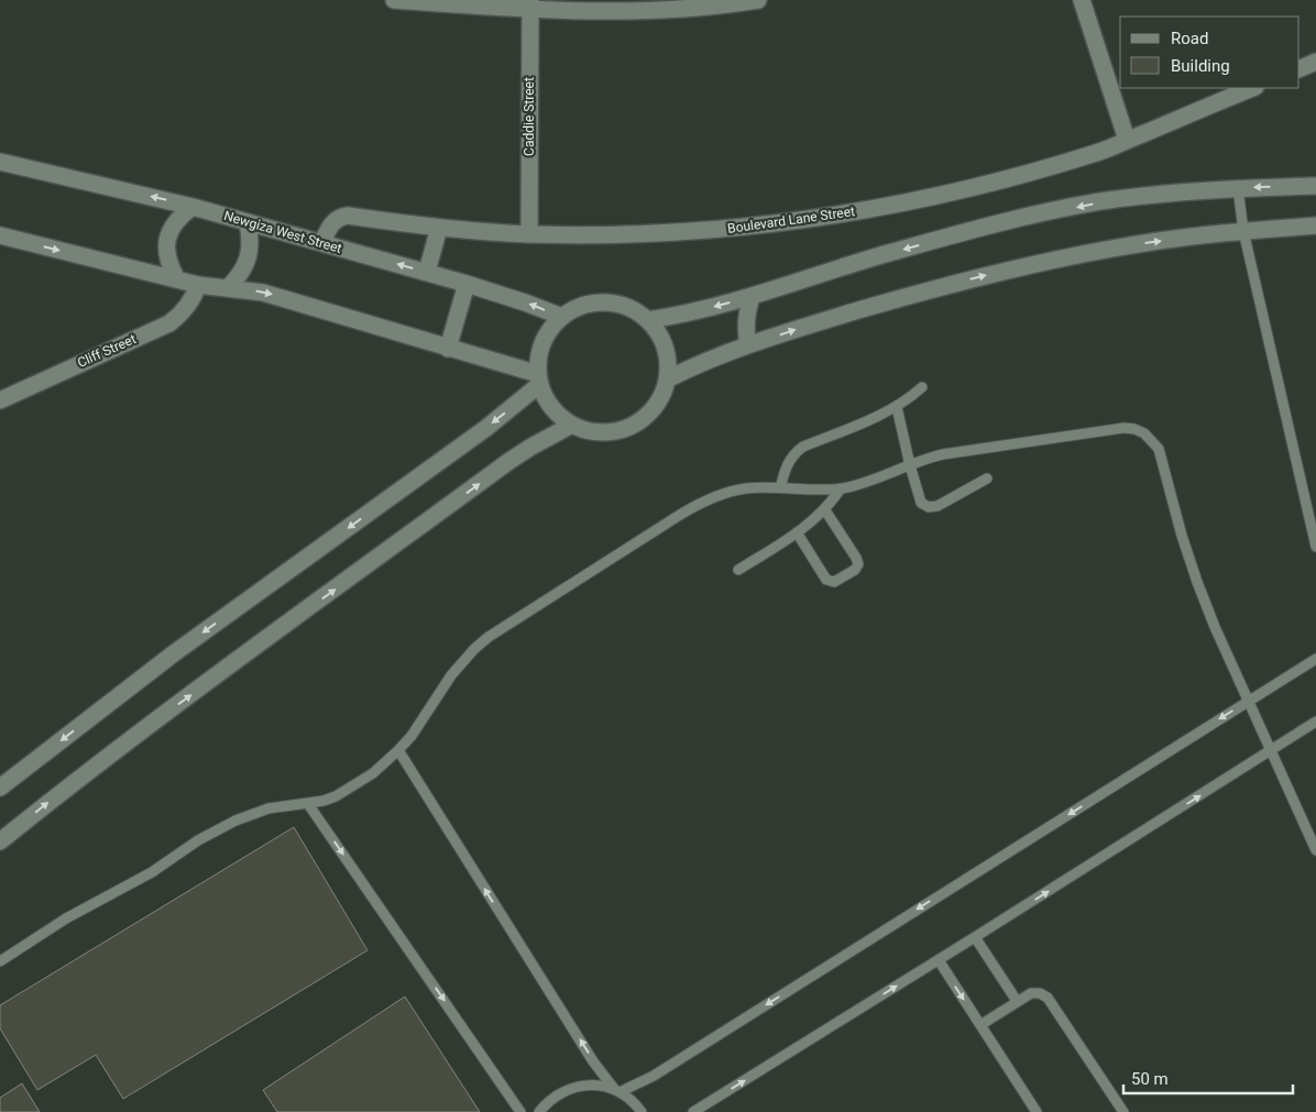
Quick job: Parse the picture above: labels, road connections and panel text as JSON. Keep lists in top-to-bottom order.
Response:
{
  "streets": {
    "street": [
      "Caddie Street",
      "Boulevard Lane Street",
      "Newgiza West Street",
      "Cliff Street"
    ]
  },
  "crossings": [
    ["Caddie Street", "Boulevard Lane Street"],
    ["Boulevard Lane Street", "Newgiza West Street"],
    ["Newgiza West Street", "Cliff Street"]
  ],
  "legend": ["Road", "Building"],
  "scale_bar": "50 m"
}
